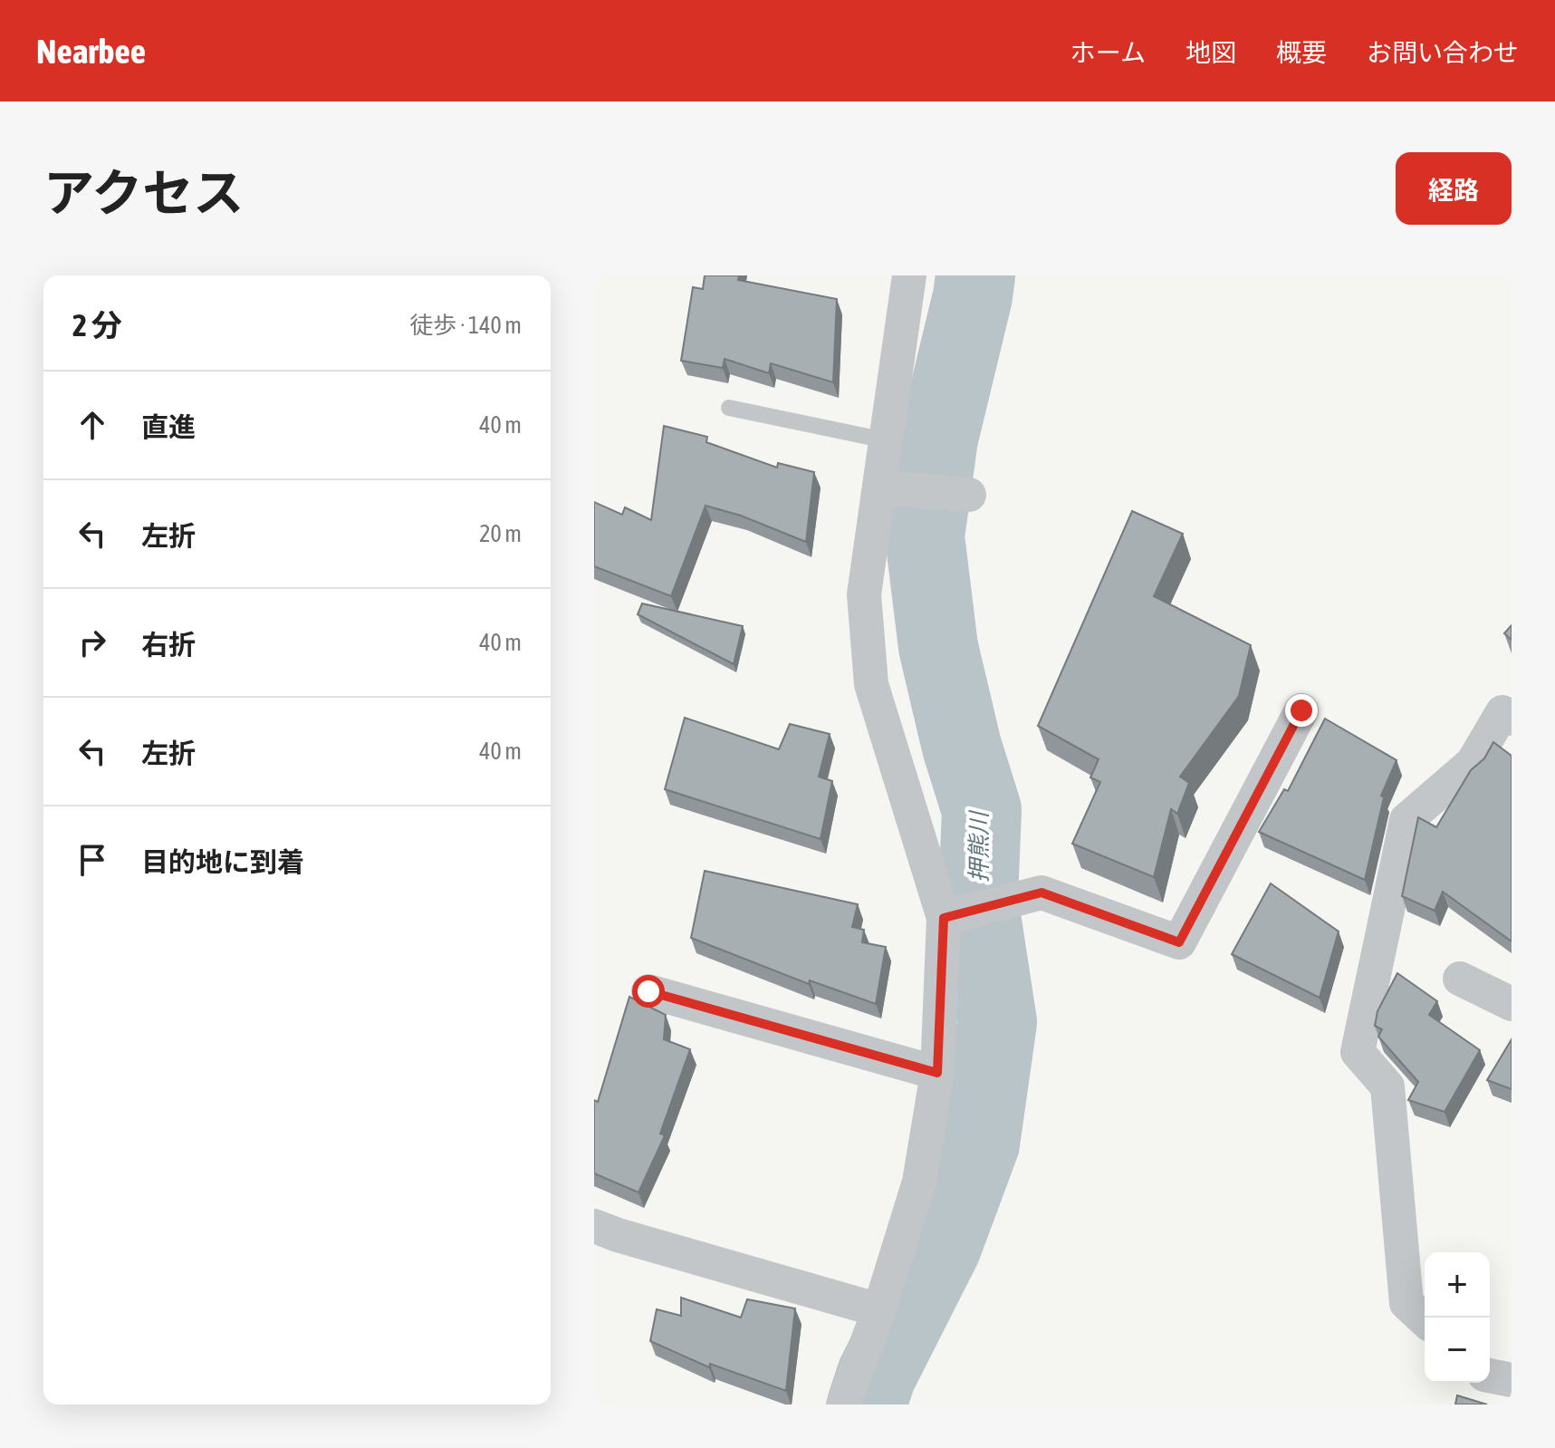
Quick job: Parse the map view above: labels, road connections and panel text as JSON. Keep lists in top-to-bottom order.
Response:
{
  "water": ["押熊川"],
  "page": {
    "header": "Nearbee",
    "nav": [
      "ホーム",
      "地図",
      "概要",
      "お問い合わせ"
    ],
    "title": "アクセス",
    "buttons": "経路",
    "heading": ["2 分", "徒歩 · 140 m"],
    "list": [
      ["直進", "40 m"],
      ["左折", "20 m"],
      ["右折", "40 m"],
      ["左折", "40 m"],
      "目的地に到着"
    ],
    "map_buttons": ["+", "−"]
  }
}
